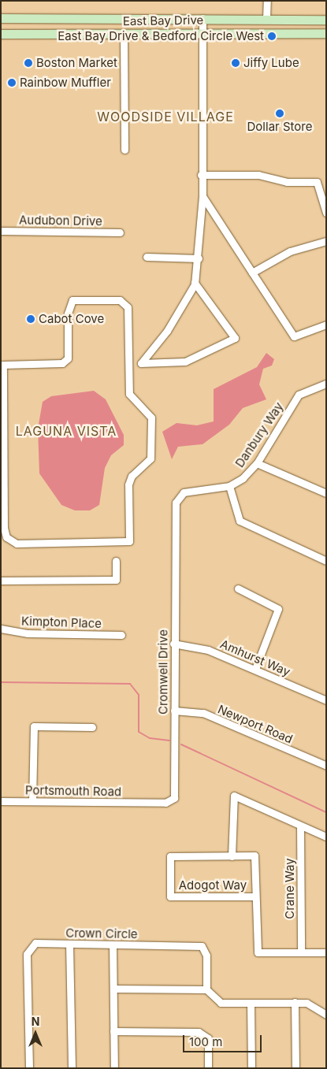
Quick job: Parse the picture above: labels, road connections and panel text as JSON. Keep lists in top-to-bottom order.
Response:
{
  "streets": {
    "main road": ["East Bay Drive"],
    "street": [
      "Audubon Drive",
      "Danbury Way",
      "Kimpton Place",
      "Amhurst Way",
      "Cromwell Drive",
      "Newport Road",
      "Portsmouth Road",
      "Adogot Way",
      "Crane Way",
      "Crown Circle"
    ]
  },
  "crossings": [
    ["Danbury Way", "Cromwell Drive"],
    ["Amhurst Way", "Cromwell Drive"],
    ["Cromwell Drive", "Newport Road"],
    ["Cromwell Drive", "Portsmouth Road"]
  ],
  "districts": ["WOODSIDE VILLAGE", "LAGUNA VISTA"],
  "places": [
    "East Bay Drive & Bedford Circle West",
    "Boston Market",
    "Jiffy Lube",
    "Rainbow Muffler",
    "Dollar Store",
    "Cabot Cove"
  ],
  "scale_bar": "100 m",
  "north": "top"
}
